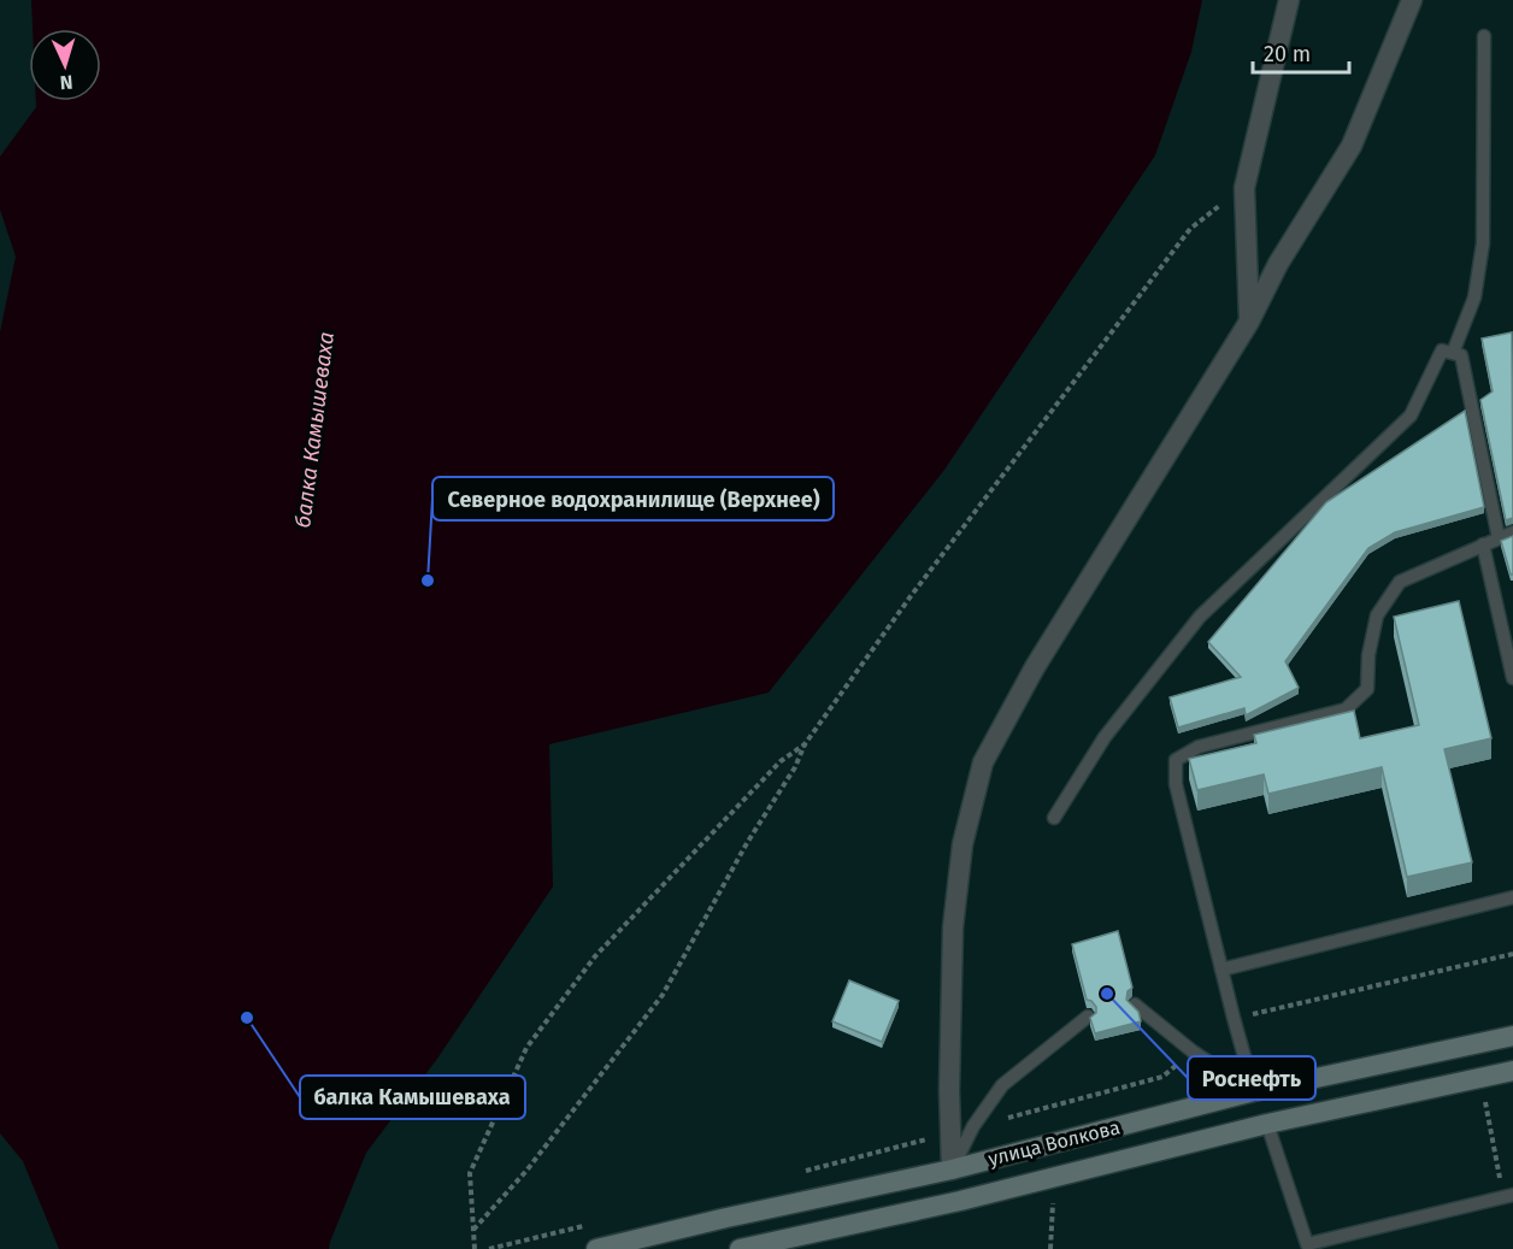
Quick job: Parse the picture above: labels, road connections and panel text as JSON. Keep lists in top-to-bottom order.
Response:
{
  "streets": {
    "main road": ["улица Волкова"]
  },
  "water": ["балка Камышеваха"],
  "places": ["Северное водохранилище (Верхнее)", "Роснефть", "балка Камышеваха"],
  "scale_bar": "20 m",
  "north": "bottom"
}
